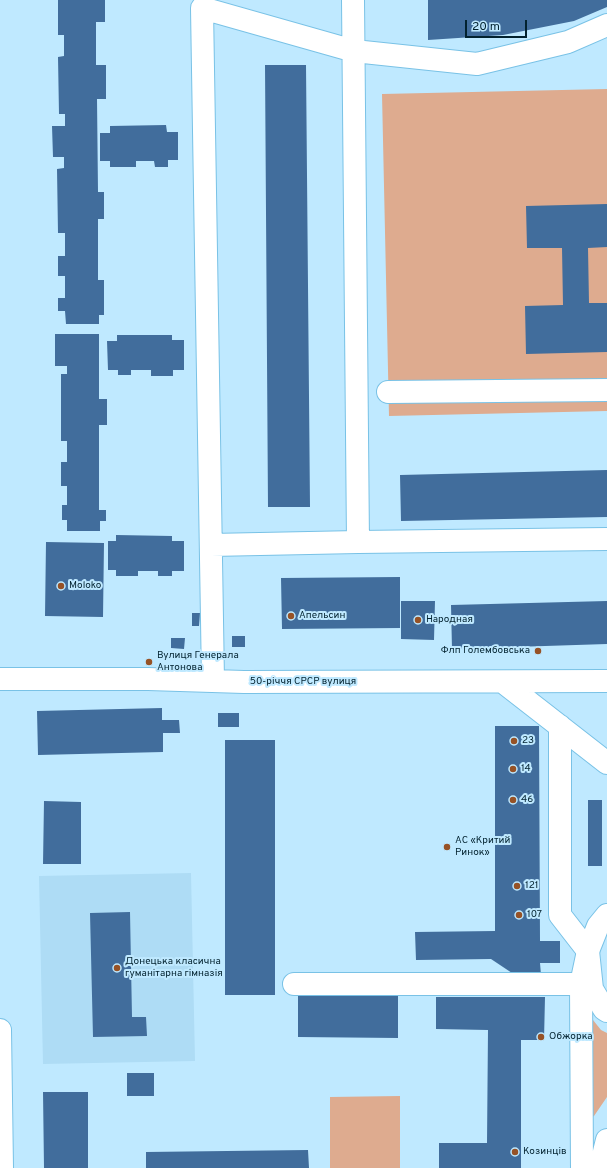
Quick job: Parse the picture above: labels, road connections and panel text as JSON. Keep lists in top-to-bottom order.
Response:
{
  "streets": {
    "street": ["50-річчя СРСР вулиця"]
  },
  "places": [
    "Moloko",
    "Апельсин",
    "Народная",
    "Флп Голембовська",
    "Вулиця Генерала Антонова",
    "23",
    "14",
    "46",
    "АС «Критий Ринок»",
    "121",
    "107",
    "Донецька класична гуманітарна гімназія",
    "Обжорка",
    "Козинців"
  ],
  "scale_bar": "20 m"
}
